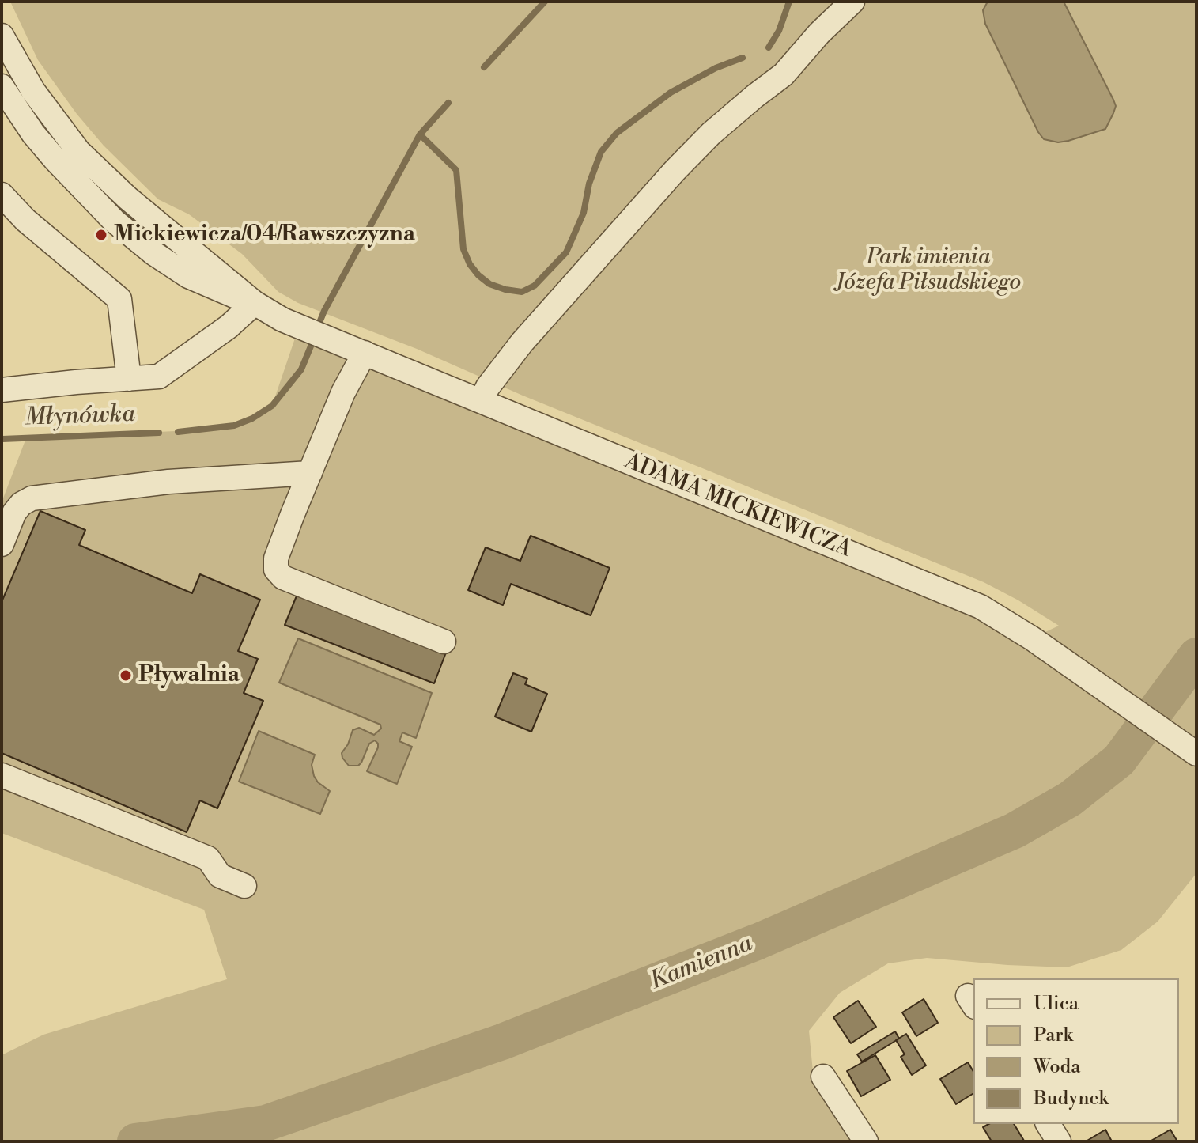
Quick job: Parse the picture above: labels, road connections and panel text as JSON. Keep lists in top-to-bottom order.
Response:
{
  "streets": {
    "street": ["ADAMA MICKIEWICZA"]
  },
  "water": ["Młynówka", "Kamienna"],
  "parks": ["Park imienia Józefa Piłsudskiego"],
  "places": ["Mickiewicza/04/Rawszczyzna", "Pływalnia"],
  "legend": [
    "Ulica",
    "Park",
    "Woda",
    "Budynek"
  ]
}
